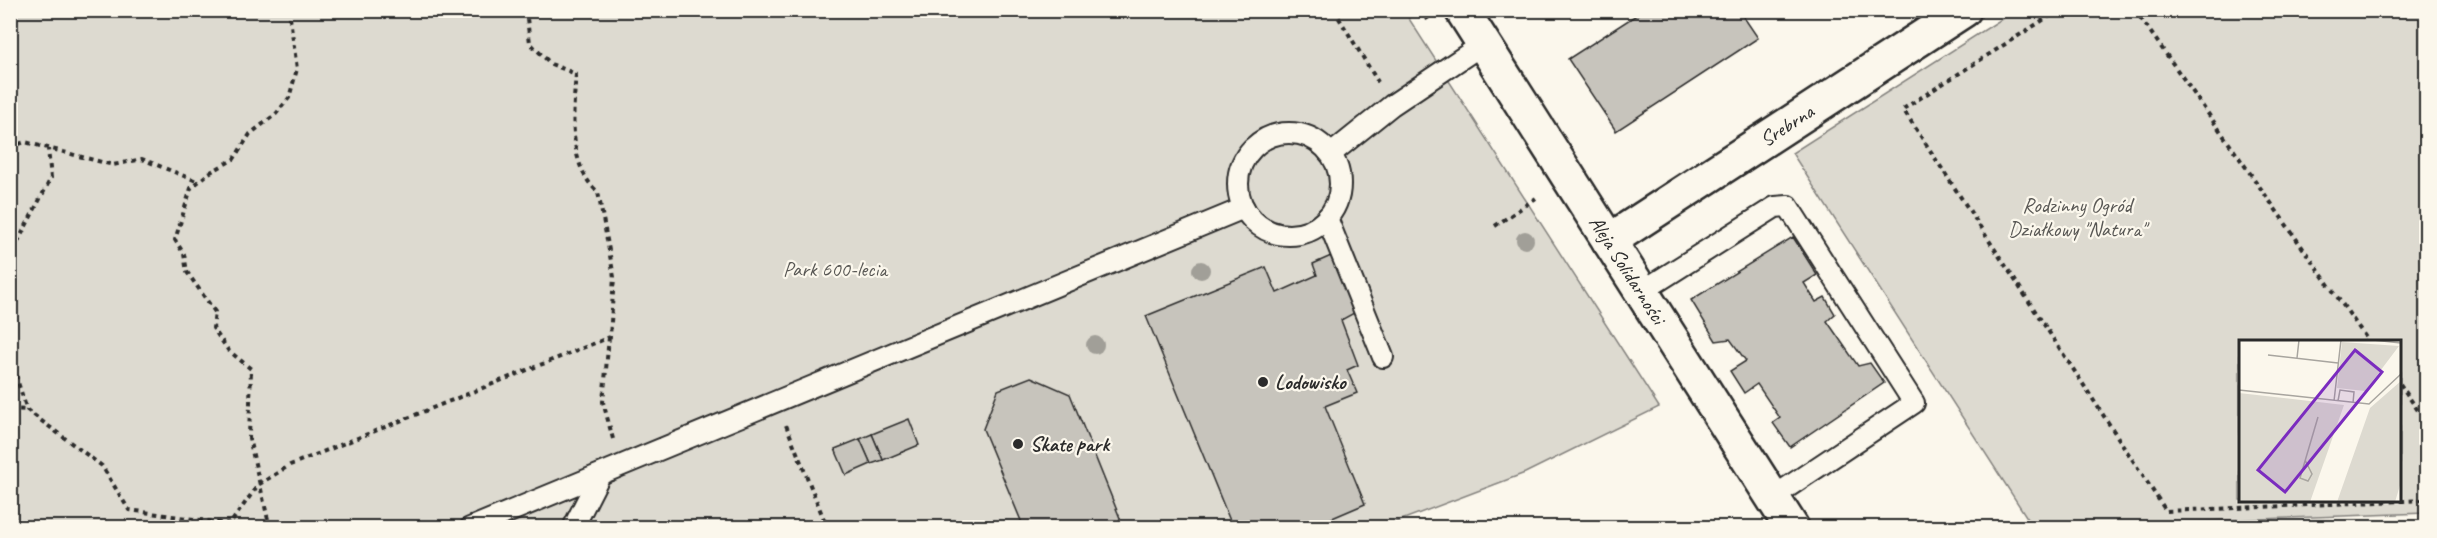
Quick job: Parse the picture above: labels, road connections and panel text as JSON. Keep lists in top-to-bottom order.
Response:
{
  "streets": {
    "street": ["Srebrna", "Aleja Solidarności"]
  },
  "crossings": [
    ["Srebrna", "Aleja Solidarności"]
  ],
  "parks": ["Rodzinny Ogród Działkowy \"Natura\"", "Park 600-lecia"],
  "places": ["Lodowisko", "Skate park"]
}
